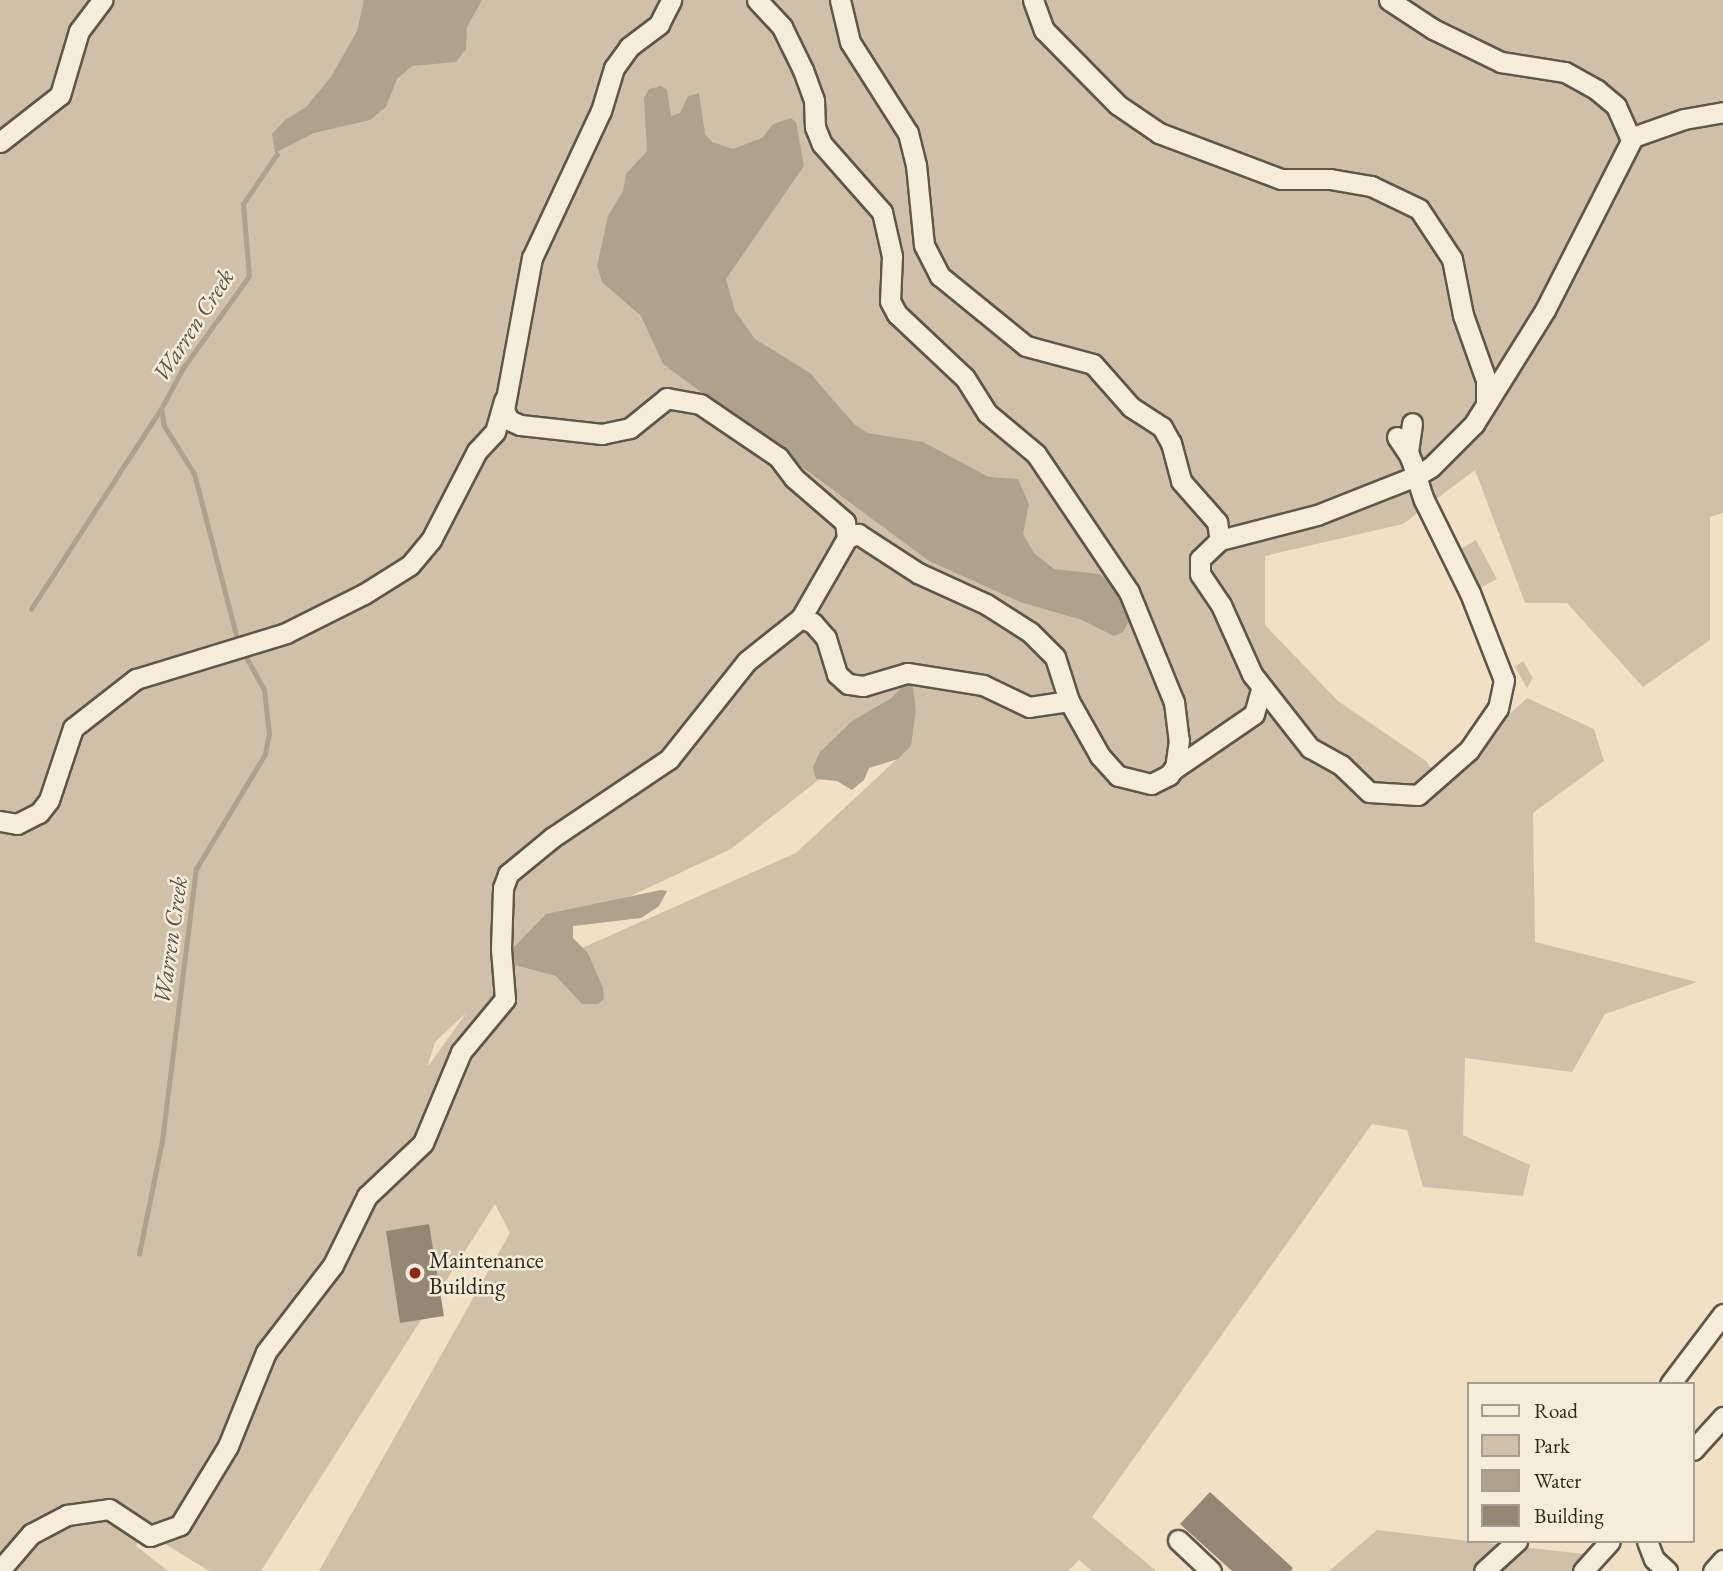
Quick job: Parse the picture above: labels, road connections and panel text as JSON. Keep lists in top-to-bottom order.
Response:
{
  "water": ["Warren Creek"],
  "places": ["Maintenance Building"],
  "legend": [
    "Road",
    "Park",
    "Water",
    "Building"
  ]
}
